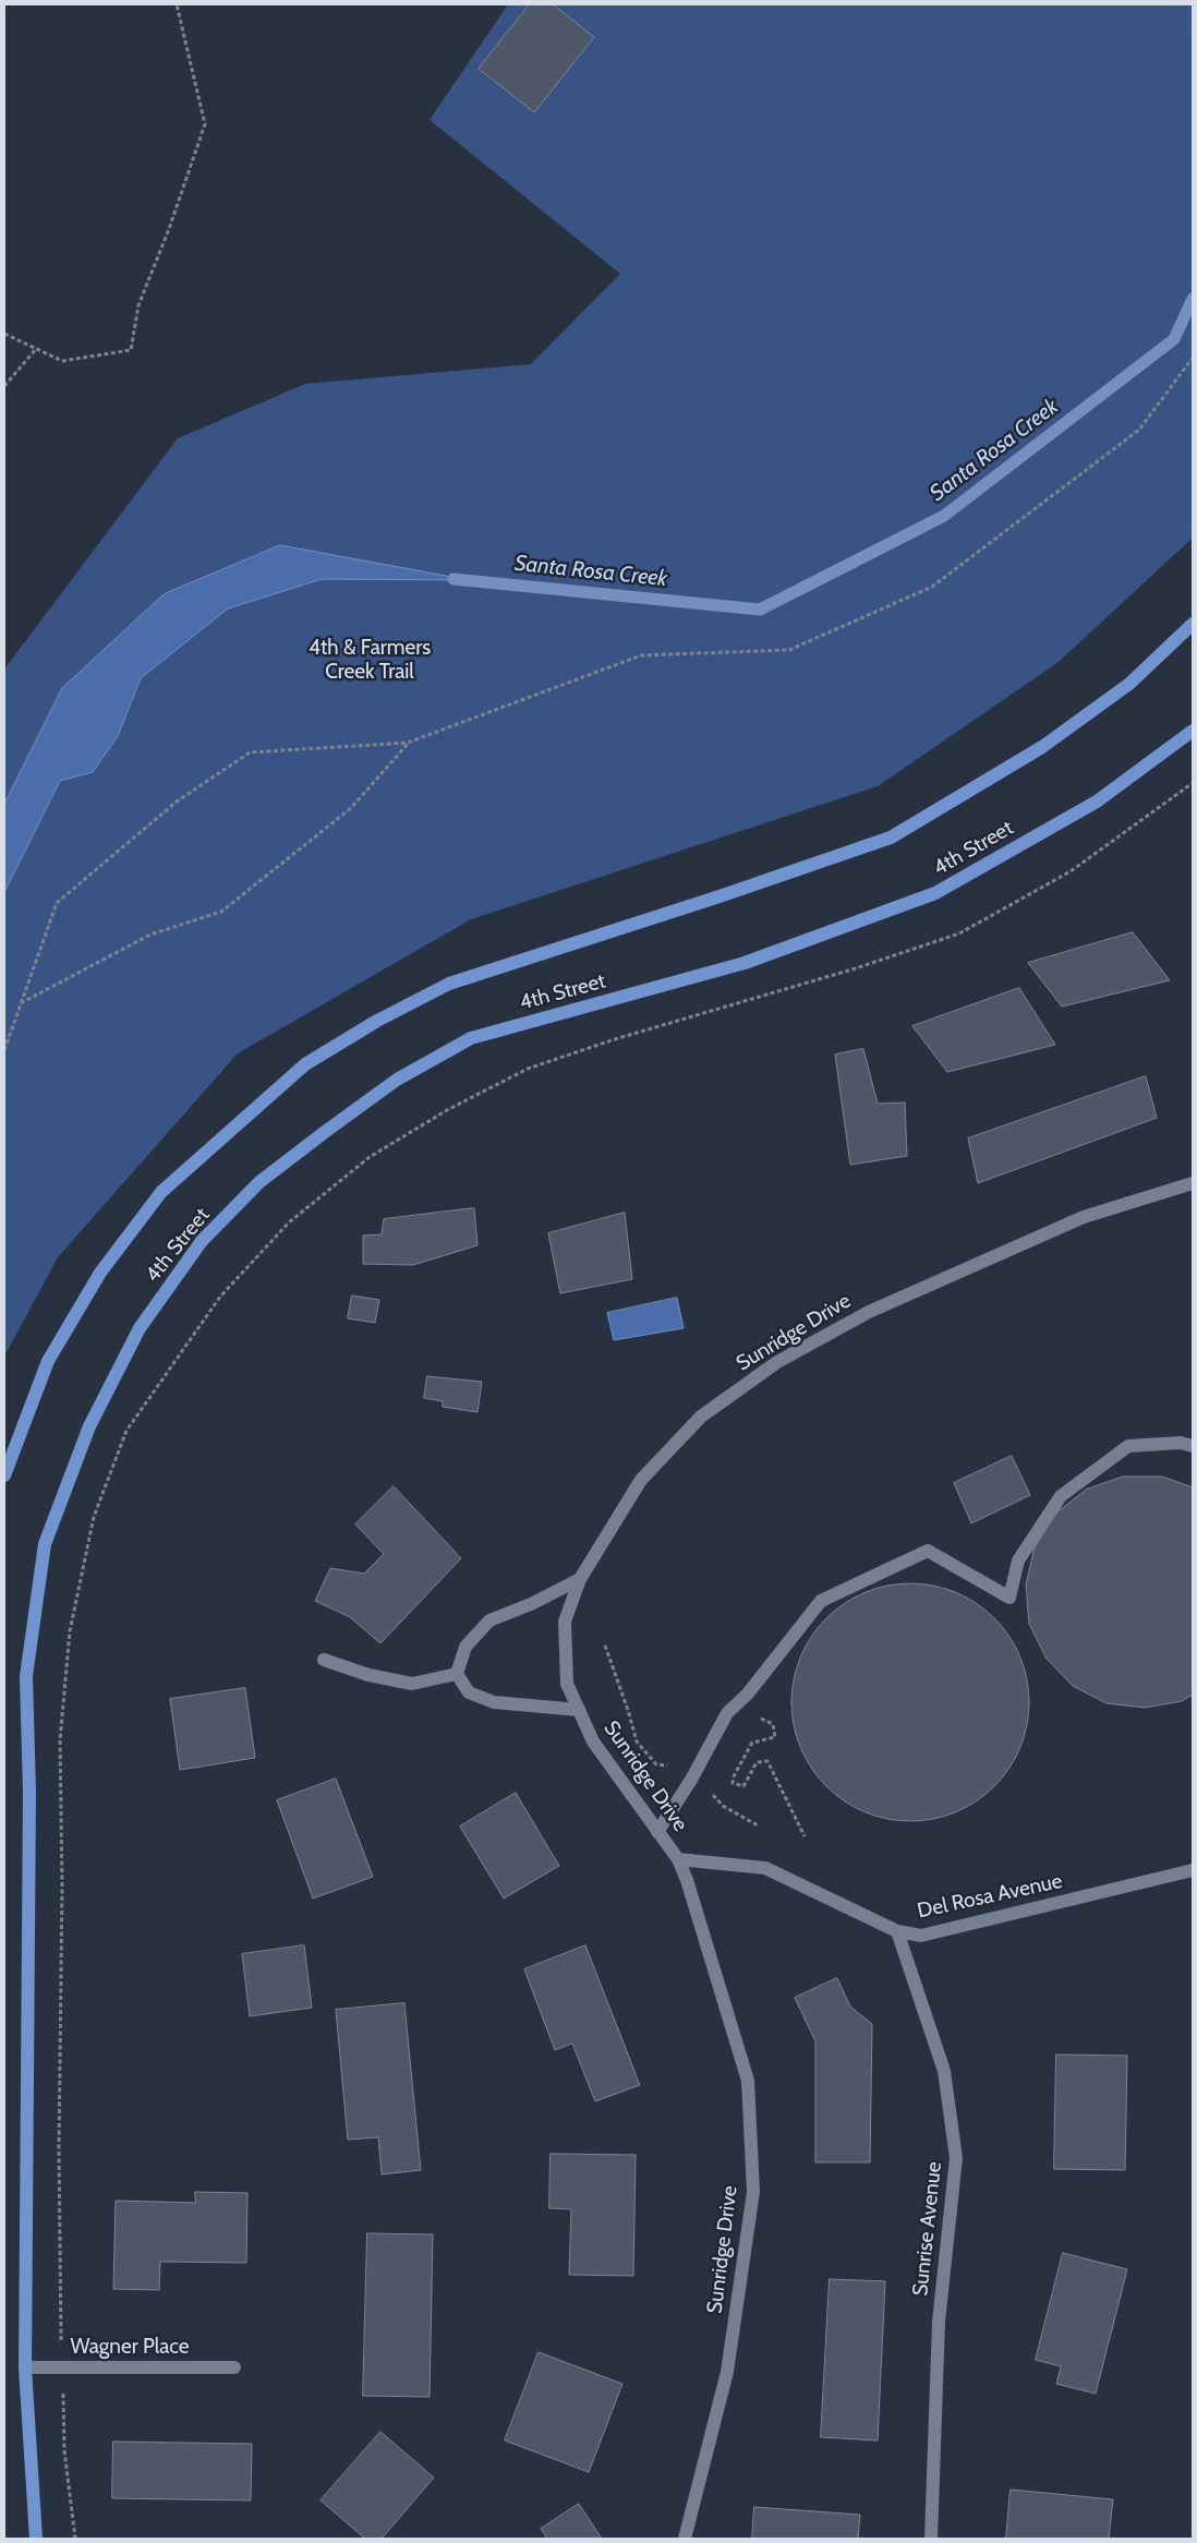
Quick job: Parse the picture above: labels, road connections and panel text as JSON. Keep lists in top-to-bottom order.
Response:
{
  "streets": {
    "main road": ["4th Street"],
    "street": [
      "Sunridge Drive",
      "Del Rosa Avenue",
      "Sunrise Avenue",
      "Wagner Place"
    ]
  },
  "crossings": [
    ["4th Street", "Wagner Place"],
    ["Sunridge Drive", "Del Rosa Avenue"],
    ["Del Rosa Avenue", "Sunrise Avenue"]
  ],
  "water": ["Santa Rosa Creek"],
  "parks": ["4th & Farmers Creek Trail"]
}
